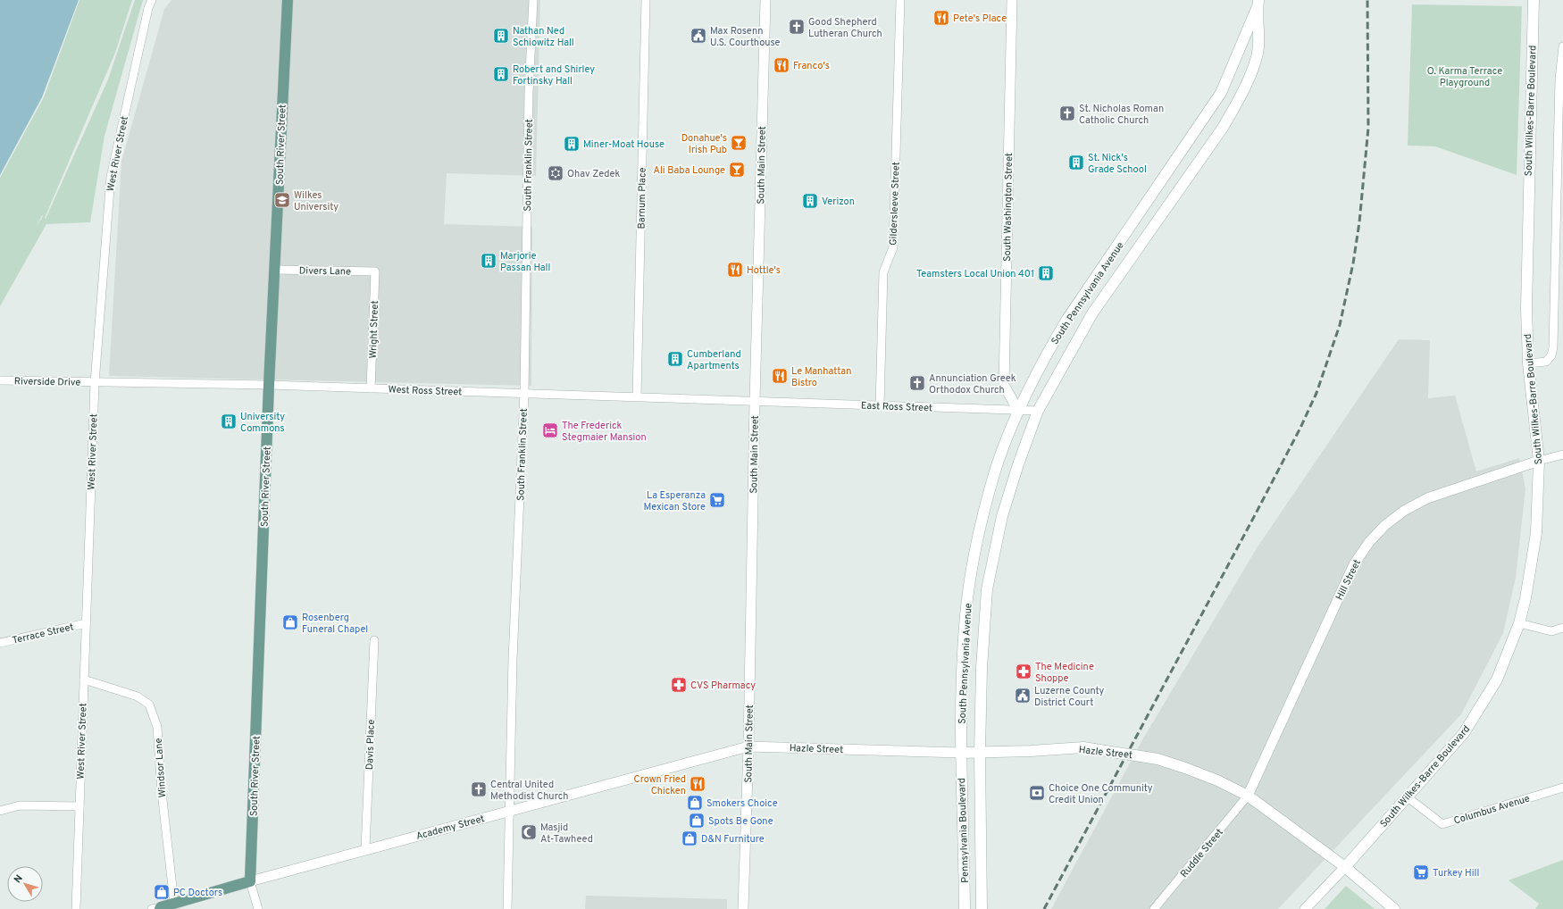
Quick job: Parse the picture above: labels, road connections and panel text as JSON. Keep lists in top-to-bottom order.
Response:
{
  "streets": {
    "main road": [
      "South Wilkes-Barre Boulevard",
      "South River Street",
      "South Pennsylvania Avenue",
      "Hazle Street",
      "Academy Street",
      "Pennsylvania Boulevard"
    ],
    "street": [
      "West River Street",
      "South Franklin Street",
      "South Main Street",
      "Barnum Place",
      "Gildersleeve Street",
      "South Washington Street",
      "Divers Lane",
      "Wright Street",
      "Riverside Drive",
      "West Ross Street",
      "East Ross Street",
      "Hill Street",
      "Terrace Street",
      "Davis Place",
      "Windsor Lane",
      "Columbus Avenue",
      "Ruddle Street"
    ]
  },
  "crossings": [
    ["South Wilkes-Barre Boulevard", "Hill Street"],
    ["South Wilkes-Barre Boulevard", "Hazle Street"],
    ["South Wilkes-Barre Boulevard", "Columbus Avenue"],
    ["South River Street", "Divers Lane"],
    ["South River Street", "West Ross Street"],
    ["South River Street", "Academy Street"],
    ["West River Street", "Riverside Drive"],
    ["West River Street", "West Ross Street"],
    ["West River Street", "Terrace Street"],
    ["West River Street", "Windsor Lane"],
    ["South Franklin Street", "West Ross Street"],
    ["South Franklin Street", "Academy Street"],
    ["South Main Street", "West Ross Street"],
    ["South Main Street", "East Ross Street"],
    ["South Main Street", "Hazle Street"],
    ["South Main Street", "Academy Street"],
    ["Barnum Place", "West Ross Street"],
    ["Gildersleeve Street", "East Ross Street"],
    ["South Washington Street", "South Pennsylvania Avenue"],
    ["South Washington Street", "East Ross Street"],
    ["Divers Lane", "Wright Street"],
    ["South Pennsylvania Avenue", "East Ross Street"],
    ["South Pennsylvania Avenue", "Hazle Street"],
    ["South Pennsylvania Avenue", "Pennsylvania Boulevard"],
    ["Wright Street", "West Ross Street"],
    ["Riverside Drive", "West Ross Street"],
    ["West Ross Street", "East Ross Street"],
    ["Hill Street", "Hazle Street"],
    ["Hill Street", "Ruddle Street"],
    ["Davis Place", "Academy Street"],
    ["Hazle Street", "Academy Street"],
    ["Hazle Street", "Pennsylvania Boulevard"],
    ["Hazle Street", "Ruddle Street"],
    ["Windsor Lane", "Academy Street"]
  ],
  "parks": ["O. Karma Terrace Playground"],
  "places": {
    "restaurant": [
      "Pete's Place",
      "Franco's",
      "Hottle's",
      "Le Manhattan Bistro",
      "Crown Fried Chicken"
    ],
    "church": [
      "Good Shepherd Lutheran Church",
      "St. Nicholas Roman Catholic Church",
      "Annunciation Greek Orthodox Church",
      "Central United Methodist Church"
    ],
    "building": [
      "Nathan Ned Schiowitz Hall",
      "Robert and Shirley Fortinsky Hall",
      "Miner-Moat House",
      "St. Nick's Grade School",
      "Verizon",
      "Marjorie Passan Hall",
      "Teamsters Local Union 401",
      "Cumberland Apartments",
      "University Commons"
    ],
    "public building": ["Max Rosenn U.S. Courthouse", "Luzerne County District Court"],
    "bar": ["Donahue's Irish Pub", "Ali Baba Lounge"],
    "synagogue": ["Ohav Zedek"],
    "school or university": ["Wilkes University"],
    "hotel": ["The Frederick Stegmaier Mansion"],
    "supermarket": ["La Esperanza Mexican Store", "Turkey Hill"],
    "shop": [
      "Rosenberg Funeral Chapel",
      "Smokers Choice",
      "Spots Be Gone",
      "D&N Furniture",
      "PC Doctors"
    ],
    "pharmacy": ["The Medicine Shoppe", "CVS Pharmacy"],
    "bank": ["Choice One Community Credit Union"],
    "mosque": ["Masjid At-Tawheed"]
  },
  "north": "top left"
}
